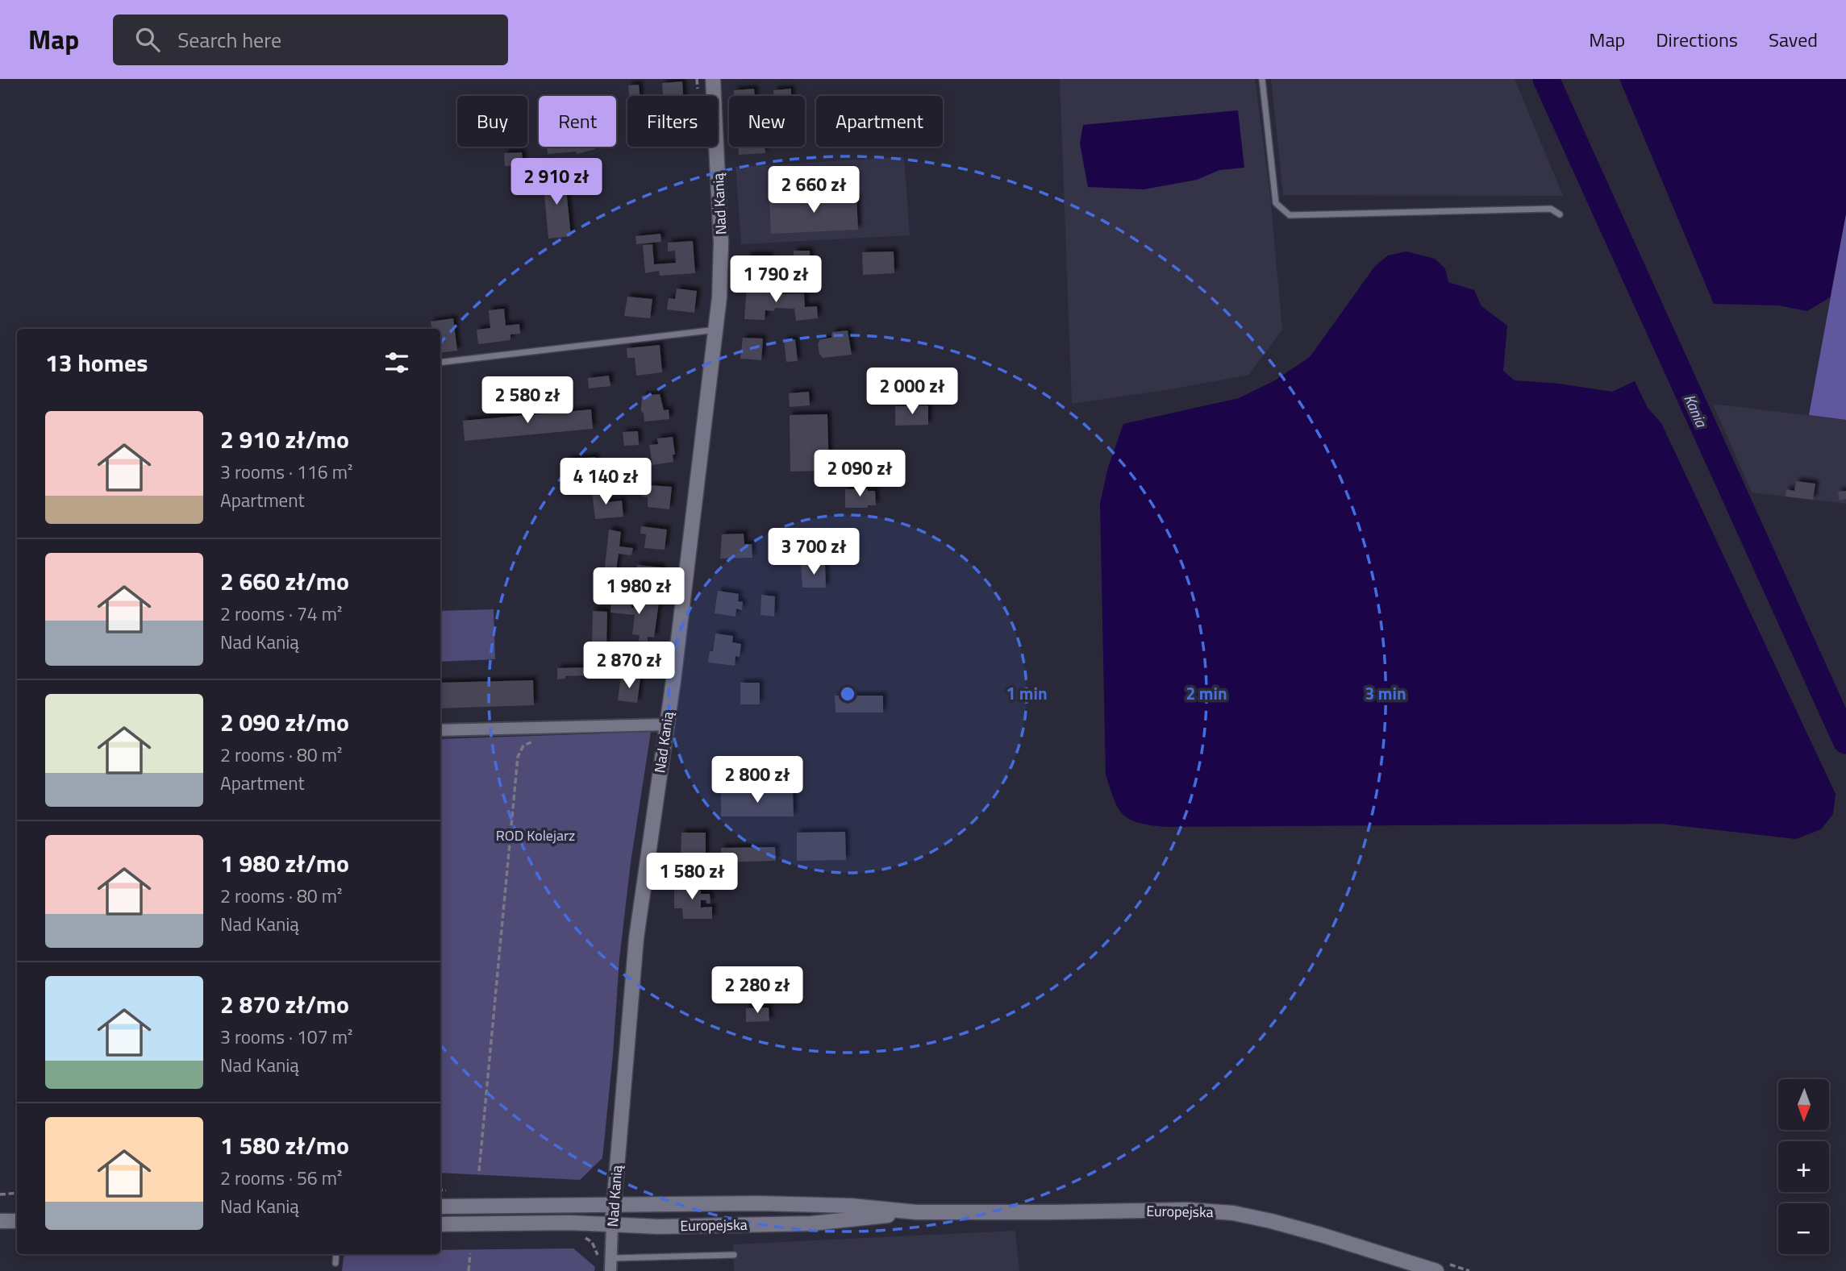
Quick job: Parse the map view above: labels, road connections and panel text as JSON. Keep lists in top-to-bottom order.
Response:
{
  "streets": {
    "street": ["Nad Kanią", "Europejska"]
  },
  "crossings": [
    ["Nad Kanią", "Europejska"]
  ],
  "water": ["Kania"],
  "parks": ["ROD Kolejarz"],
  "north": "bottom",
  "page": {
    "header": "Map",
    "search": "Search here",
    "nav": ["Map", "Directions", "Saved"],
    "chip": [
      "Buy",
      "Rent",
      "Filters",
      "New",
      "Apartment"
    ],
    "price": [
      "2 910 zł",
      "2 660 zł",
      "1 790 zł",
      "2 000 zł",
      "2 580 zł",
      "2 090 zł",
      "4 140 zł",
      "3 700 zł",
      "1 980 zł",
      "2 870 zł",
      "2 800 zł",
      "1 580 zł",
      "2 280 zł"
    ],
    "heading": "13 homes",
    "list": [
      {
        "name": "2 910 zł/mo",
        "note": "3 rooms · 116 m² · Apartment"
      },
      {
        "name": "2 660 zł/mo",
        "note": "2 rooms · 74 m² · Nad Kanią"
      },
      {
        "name": "2 090 zł/mo",
        "note": "2 rooms · 80 m² · Apartment"
      },
      {
        "name": "1 980 zł/mo",
        "note": "2 rooms · 80 m² · Nad Kanią"
      },
      {
        "name": "2 870 zł/mo",
        "note": "3 rooms · 107 m² · Nad Kanią"
      },
      {
        "name": "1 580 zł/mo",
        "note": "2 rooms · 56 m² · Nad Kanią"
      }
    ],
    "map_buttons": ["+", "−"]
  },
  "rings": ["1 min", "2 min", "3 min"]
}
